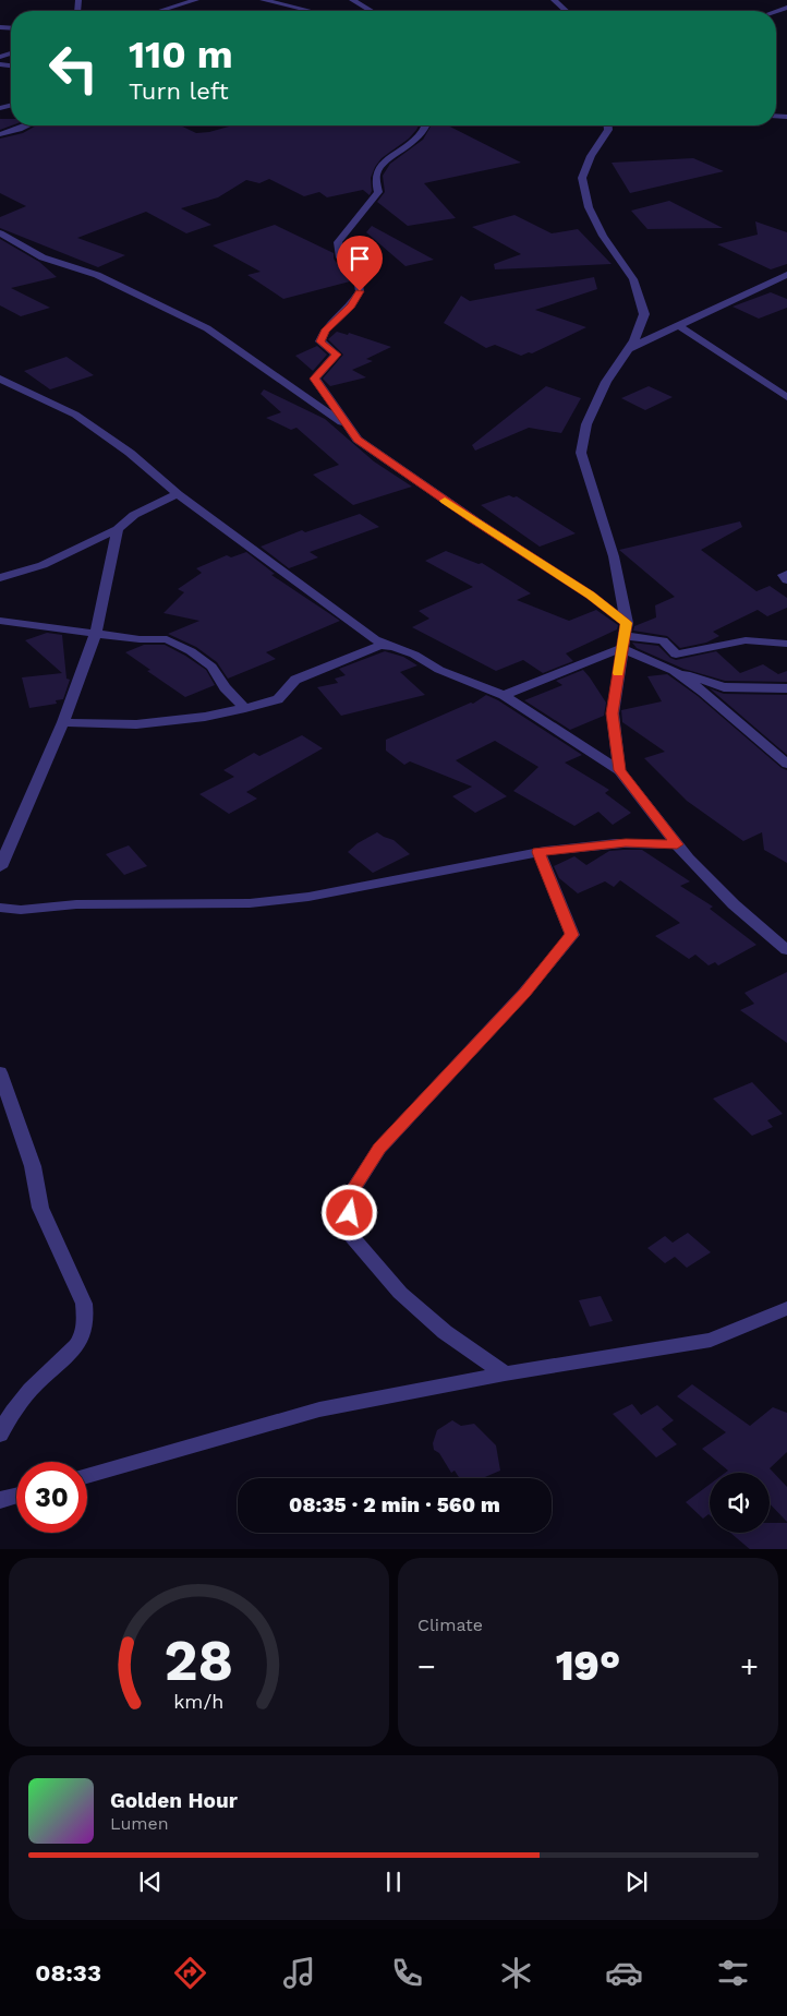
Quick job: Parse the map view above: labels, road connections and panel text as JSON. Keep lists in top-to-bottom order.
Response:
{
  "page": {
    "turn": ["110 m", "Turn left"],
    "limit": "30",
    "trip": "08:35 · 2 min · 560 m",
    "tile": "Climate",
    "heat": ["−", "19°", "+"],
    "song": ["Golden Hour", "Lumen"],
    "tabs": "08:33",
    "gauge": ["28", "km/h"]
  }
}
